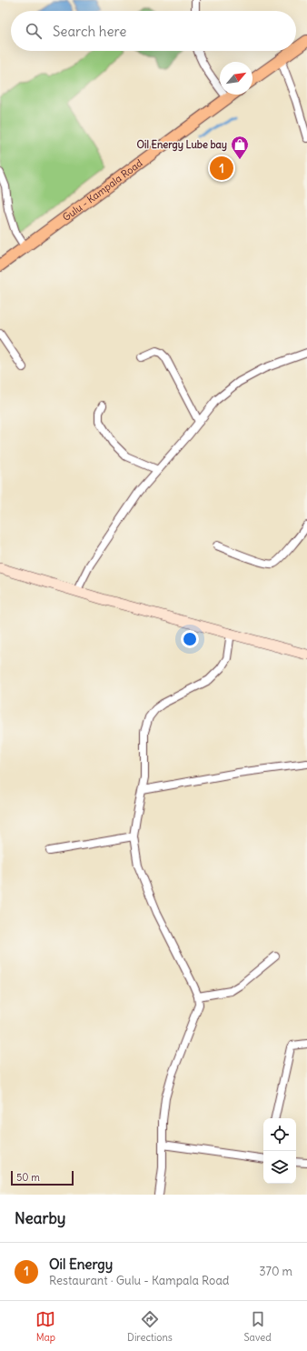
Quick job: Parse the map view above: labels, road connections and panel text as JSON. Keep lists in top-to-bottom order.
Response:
{
  "streets": {
    "main road": ["Gulu - Kampala Road"]
  },
  "places": {
    "shop": ["Oil Energy Lube bay"]
  },
  "scale_bar": "50 m",
  "north": "top right",
  "page": {
    "search": "Search here",
    "pins": "1",
    "scale": "50 m",
    "heading": "Nearby",
    "list": [
      {
        "mark": "1",
        "name": "Oil Energy",
        "note": "Restaurant · Gulu - Kampala Road",
        "value": "370 m"
      }
    ],
    "nav": ["Map", "Directions", "Saved"]
  }
}
